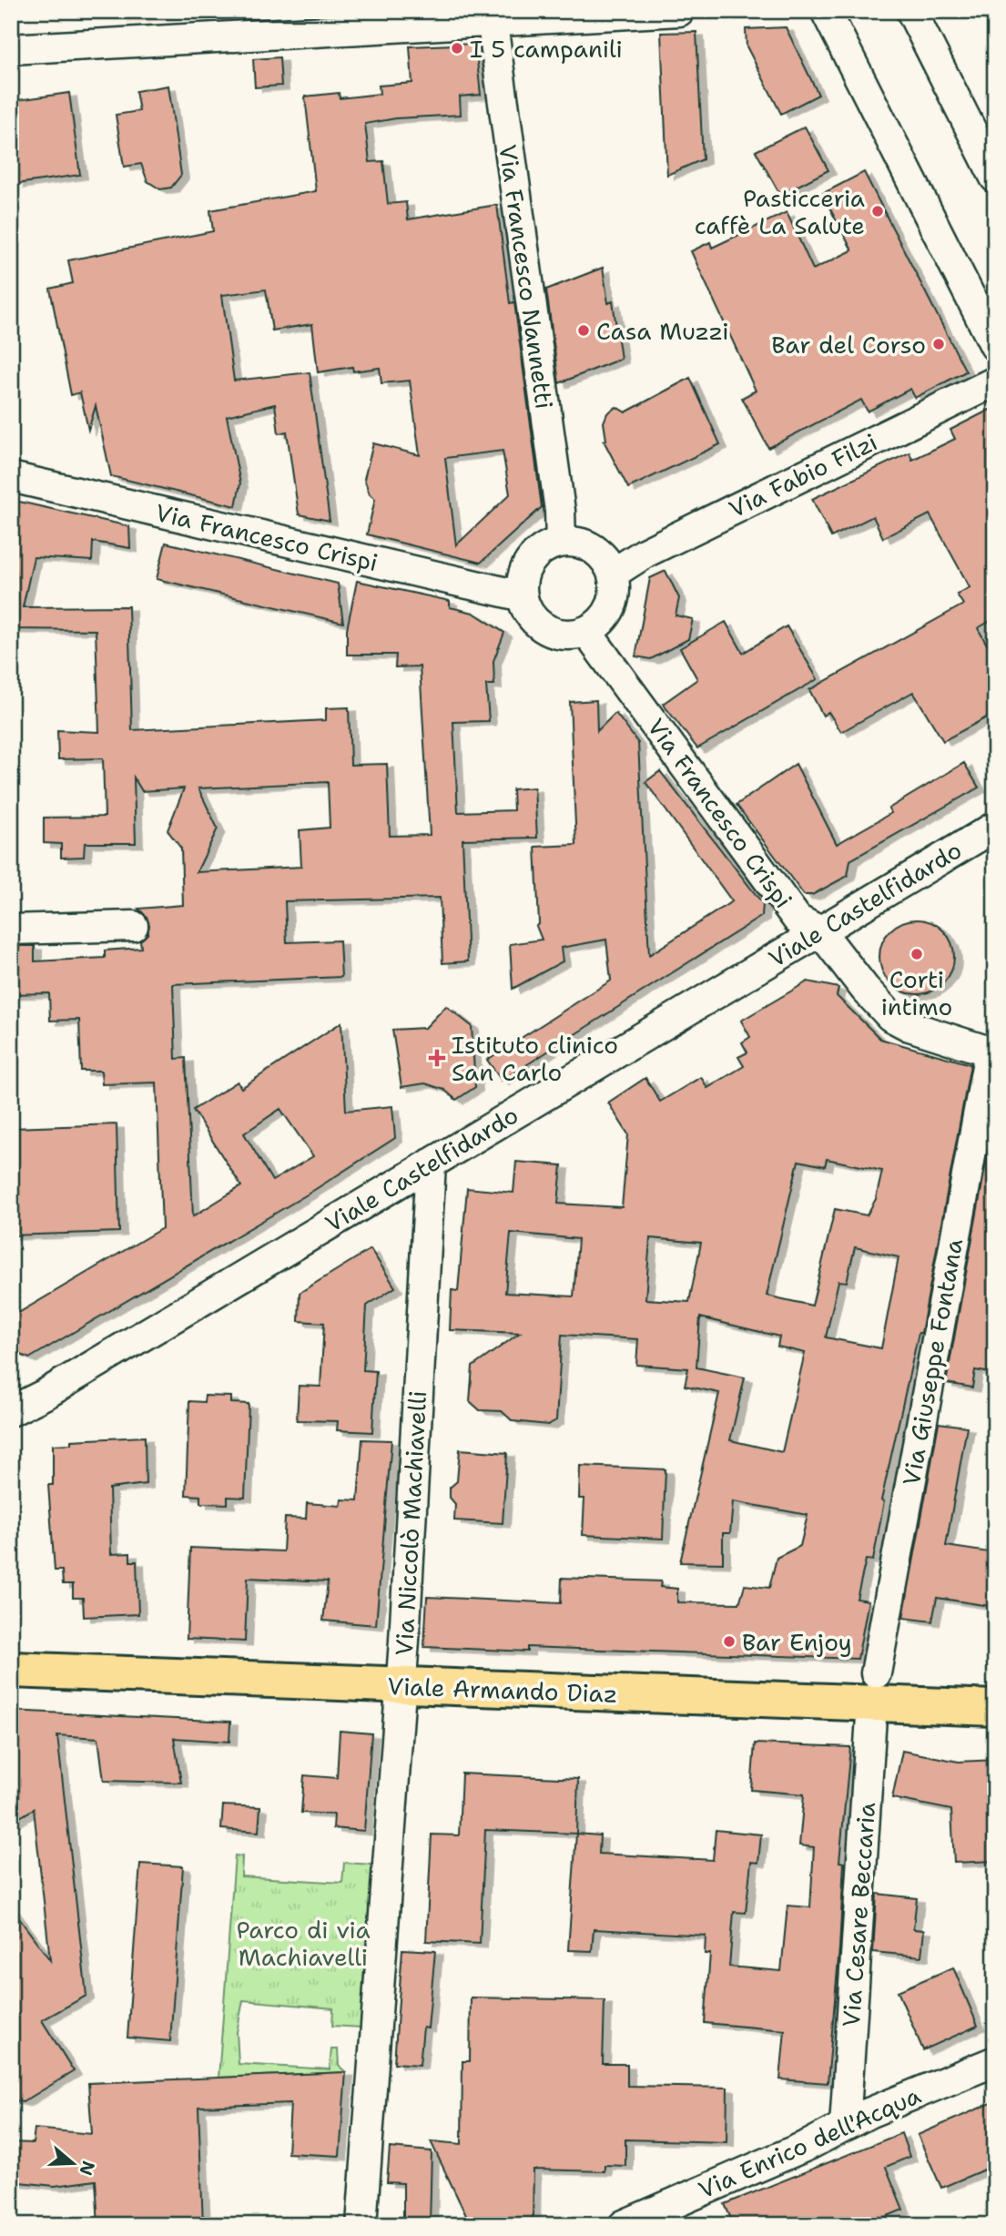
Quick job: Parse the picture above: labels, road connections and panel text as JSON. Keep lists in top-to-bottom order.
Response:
{
  "streets": {
    "main road": ["Viale Armando Diaz"],
    "street": [
      "Via Francesco Nannetti",
      "Via Fabio Filzi",
      "Via Francesco Crispi",
      "Viale Castelfidardo",
      "Via Giuseppe Fontana",
      "Via Niccolò Machiavelli",
      "Via Cesare Beccaria",
      "Via Enrico dell'Acqua"
    ]
  },
  "crossings": [
    ["Via Francesco Nannetti", "Via Fabio Filzi"],
    ["Via Francesco Nannetti", "Via Francesco Crispi"],
    ["Via Fabio Filzi", "Via Francesco Crispi"],
    ["Via Francesco Crispi", "Viale Castelfidardo"],
    ["Via Francesco Crispi", "Via Giuseppe Fontana"],
    ["Viale Castelfidardo", "Via Niccolò Machiavelli"],
    ["Via Giuseppe Fontana", "Viale Armando Diaz"],
    ["Via Giuseppe Fontana", "Via Cesare Beccaria"],
    ["Via Niccolò Machiavelli", "Viale Armando Diaz"],
    ["Viale Armando Diaz", "Via Cesare Beccaria"],
    ["Via Cesare Beccaria", "Via Enrico dell'Acqua"]
  ],
  "parks": ["Parco di via Machiavelli"],
  "places": {
    "other": [
      "I 5 campanili",
      "Pasticceria caffè La Salute",
      "Casa Muzzi",
      "Bar del Corso",
      "Corti intimo",
      "Bar Enjoy"
    ],
    "health": ["Istituto clinico San Carlo"]
  },
  "north": "right"
}
